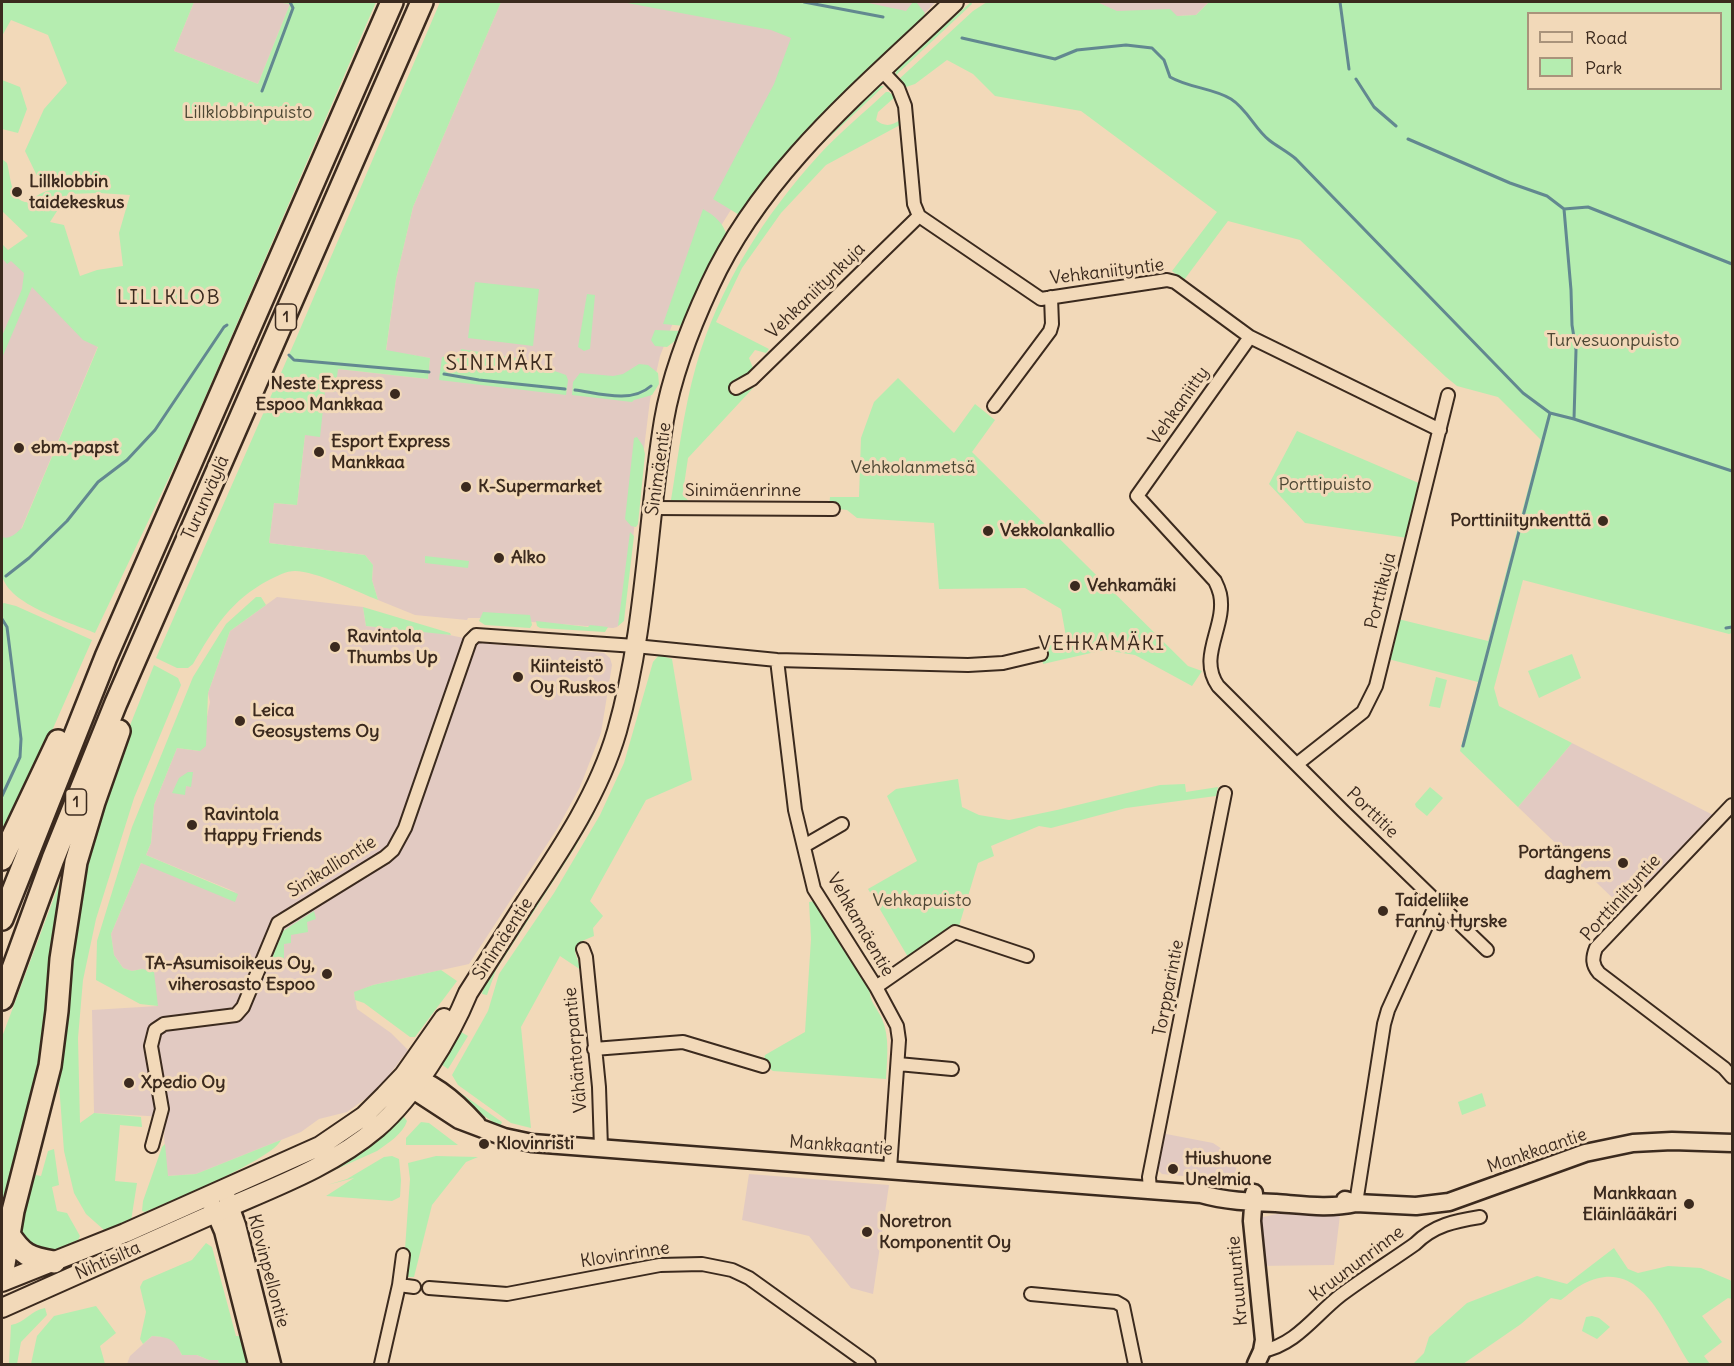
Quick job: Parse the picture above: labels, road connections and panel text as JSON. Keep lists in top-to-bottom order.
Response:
{
  "streets": {
    "highway": ["1", "Turunväylä"],
    "main road": [
      "Sinimäentie",
      "Mankkaantie",
      "Nihtisilta",
      "Klovinpellontie",
      "Kruununtie"
    ],
    "street": [
      "Vehkaniityntie",
      "Vehkaniitynkuja",
      "Vehkaniitty",
      "Sinimäenrinne",
      "Porttikuja",
      "Porttitie",
      "Sinikalliontie",
      "Porttiniityntie",
      "Vehkamäentie",
      "Torpparintie",
      "Vähäntorpantie",
      "Klovinrinne",
      "Kruununrinne"
    ]
  },
  "crossings": [
    ["Vehkaniityntie", "Vehkaniitynkuja"],
    ["Vehkaniityntie", "Vehkaniitty"],
    ["Vehkaniityntie", "Porttikuja"],
    ["Vehkaniitty", "Porttitie"],
    ["Sinimäentie", "Sinimäenrinne"],
    ["Sinimäentie", "Sinikalliontie"],
    ["Sinimäentie", "Mankkaantie"],
    ["Sinimäentie", "Nihtisilta"],
    ["Sinimäentie", "Klovinpellontie"],
    ["Porttikuja", "Porttitie"],
    ["Vehkamäentie", "Mankkaantie"],
    ["Torpparintie", "Mankkaantie"],
    ["Vähäntorpantie", "Mankkaantie"],
    ["Mankkaantie", "Kruununtie"],
    ["Nihtisilta", "Klovinpellontie"],
    ["Kruununrinne", "Kruununtie"]
  ],
  "districts": ["LILLKLOB", "SINIMÄKI", "VEHKAMÄKI"],
  "parks": [
    "Lillklobbinpuisto",
    "Turvesuonpuisto",
    "Vehkolanmetsä",
    "Porttipuisto",
    "Vehkapuisto"
  ],
  "places": [
    "Lillklobbin taidekeskus",
    "Neste Express Espoo Mankkaa",
    "ebm-papst",
    "Esport Express Mankkaa",
    "K-Supermarket",
    "Porttiniitynkenttä",
    "Vekkolankallio",
    "Alko",
    "Vehkamäki",
    "Ravintola Thumbs Up",
    "Kiinteistö Oy Ruskos",
    "Leica Geosystems Oy",
    "Ravintola Happy Friends",
    "Portängens daghem",
    "Taideliike Fanny Hyrske",
    "TA-Asumisoikeus Oy, viherosasto Espoo",
    "Xpedio Oy",
    "Klovinristi",
    "Hiushuone Unelmia",
    "Mankkaan Eläinlääkäri",
    "Noretron Komponentit Oy"
  ],
  "legend": ["Road", "Park"]
}
